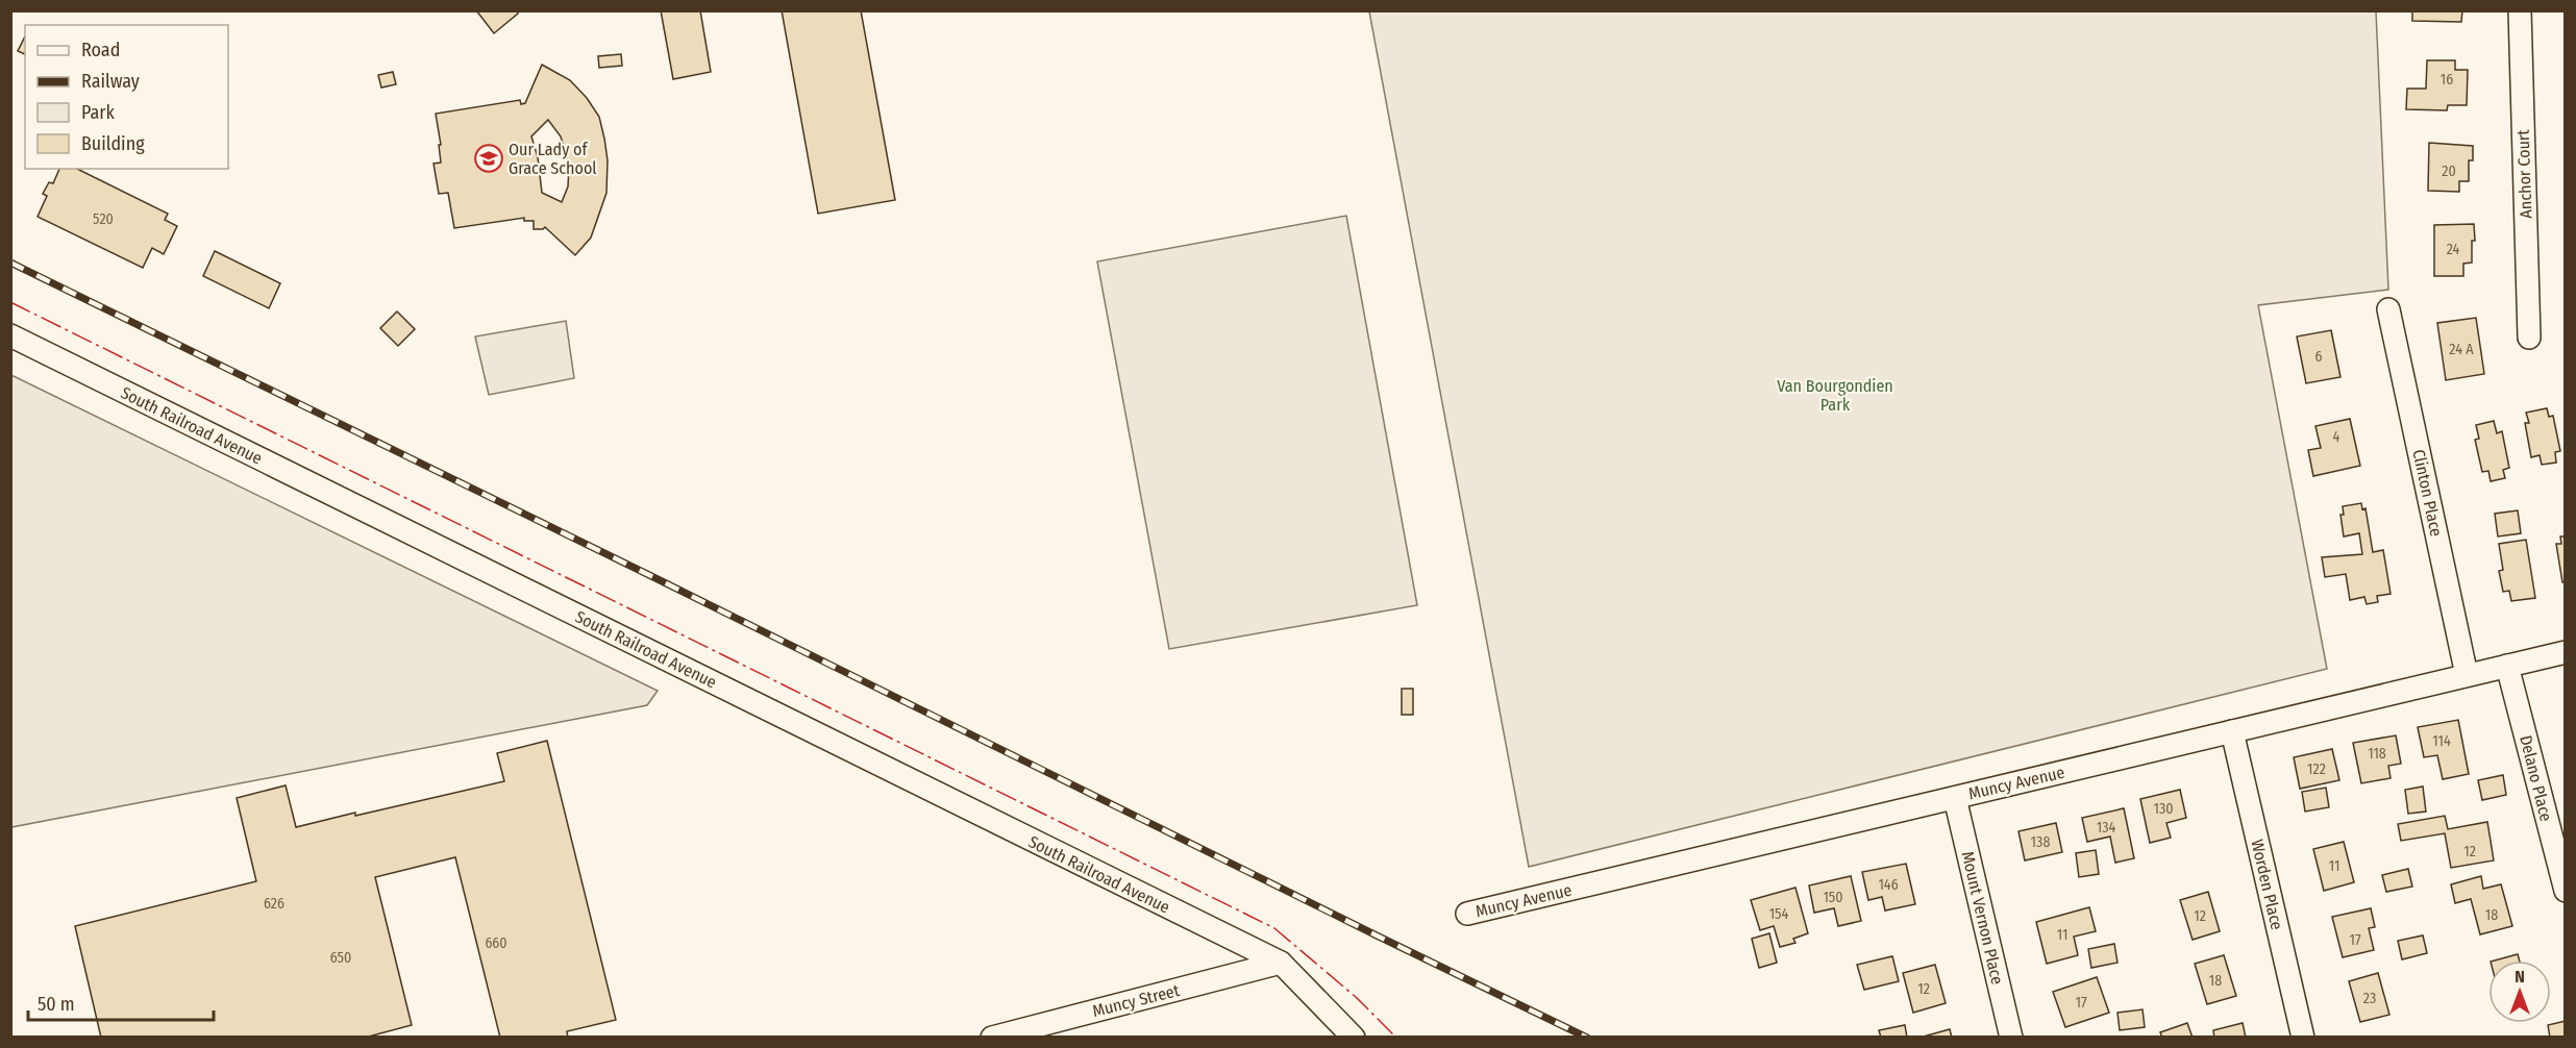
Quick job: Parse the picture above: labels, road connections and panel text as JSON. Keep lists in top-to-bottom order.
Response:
{
  "streets": {
    "street": [
      "Anchor Court",
      "South Railroad Avenue",
      "Clinton Place",
      "Delano Place",
      "Muncy Avenue",
      "Worden Place",
      "Mount Vernon Place",
      "Muncy Street"
    ]
  },
  "crossings": [
    ["South Railroad Avenue", "Muncy Street"],
    ["Clinton Place", "Muncy Avenue"],
    ["Delano Place", "Muncy Avenue"],
    ["Muncy Avenue", "Worden Place"],
    ["Muncy Avenue", "Mount Vernon Place"]
  ],
  "parks": ["Van Bourgondien Park"],
  "places": {
    "school or university": ["Our Lady of Grace School"]
  },
  "house_numbers": [
    "16",
    "20",
    "520",
    "24",
    "24 A",
    "6",
    "4",
    "114",
    "118",
    "122",
    "130",
    "134",
    "138",
    "12",
    "11",
    "146",
    "150",
    "626",
    "154",
    "18",
    "12",
    "11",
    "17",
    "660",
    "650",
    "18",
    "12",
    "23",
    "17"
  ],
  "legend": [
    "Road",
    "Railway",
    "Park",
    "Building"
  ],
  "scale_bar": "50 m",
  "north": "top"
}
